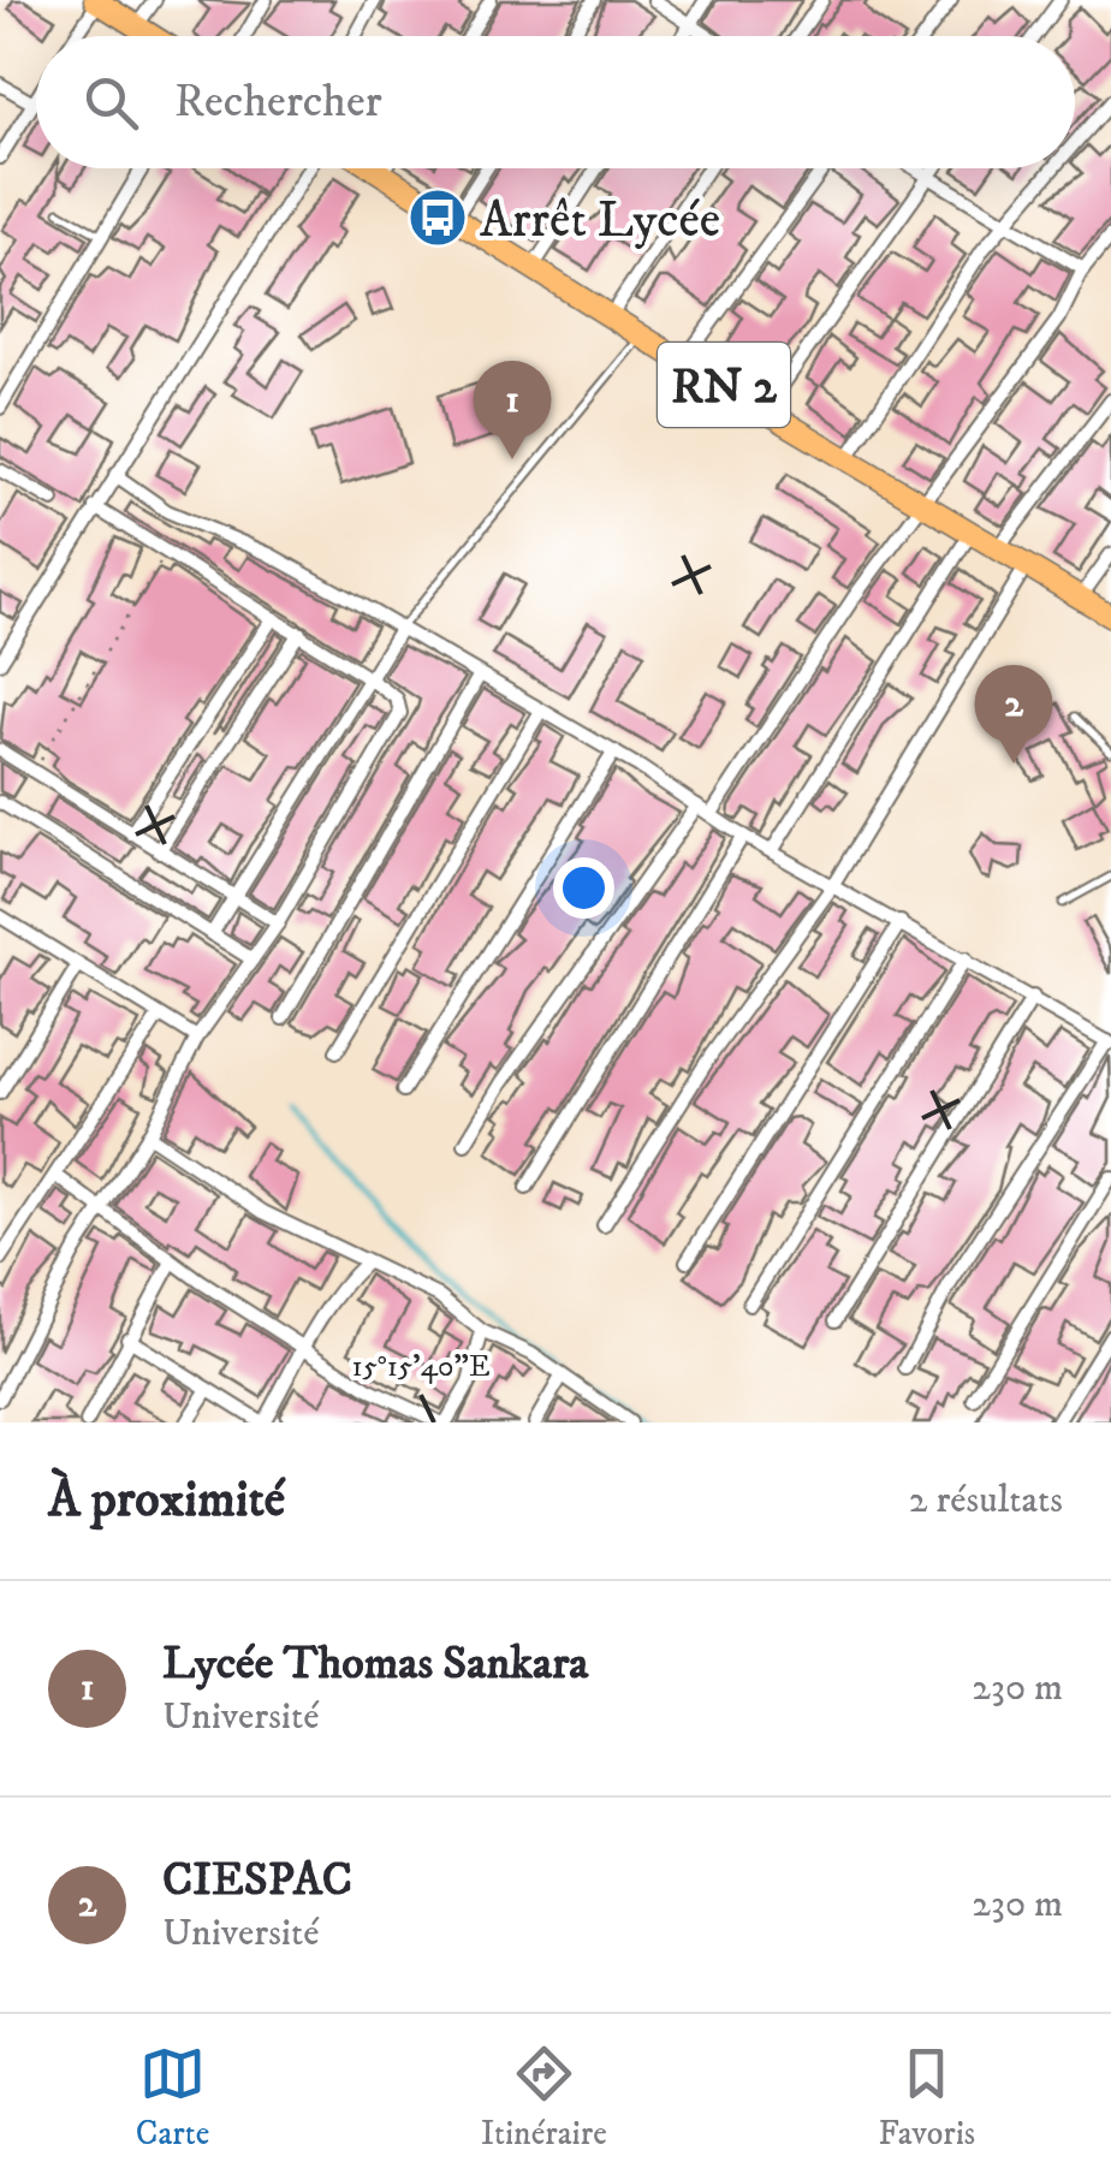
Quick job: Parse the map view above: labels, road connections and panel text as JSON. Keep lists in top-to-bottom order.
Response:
{
  "streets": {
    "highway": ["RN 2"]
  },
  "places": {
    "bus stop": ["Arrêt Lycée"]
  },
  "page": {
    "search": "Rechercher",
    "pins": ["1", "2"],
    "heading": ["À proximité", "2 résultats"],
    "list": [
      {
        "mark": "1",
        "name": "Lycée Thomas Sankara",
        "note": "Université",
        "value": "230 m"
      },
      {
        "mark": "2",
        "name": "CIESPAC",
        "note": "Université",
        "value": "230 m"
      }
    ],
    "nav": ["Carte", "Itinéraire", "Favoris"]
  },
  "coordinates": ["15°15'40\"E"]
}
